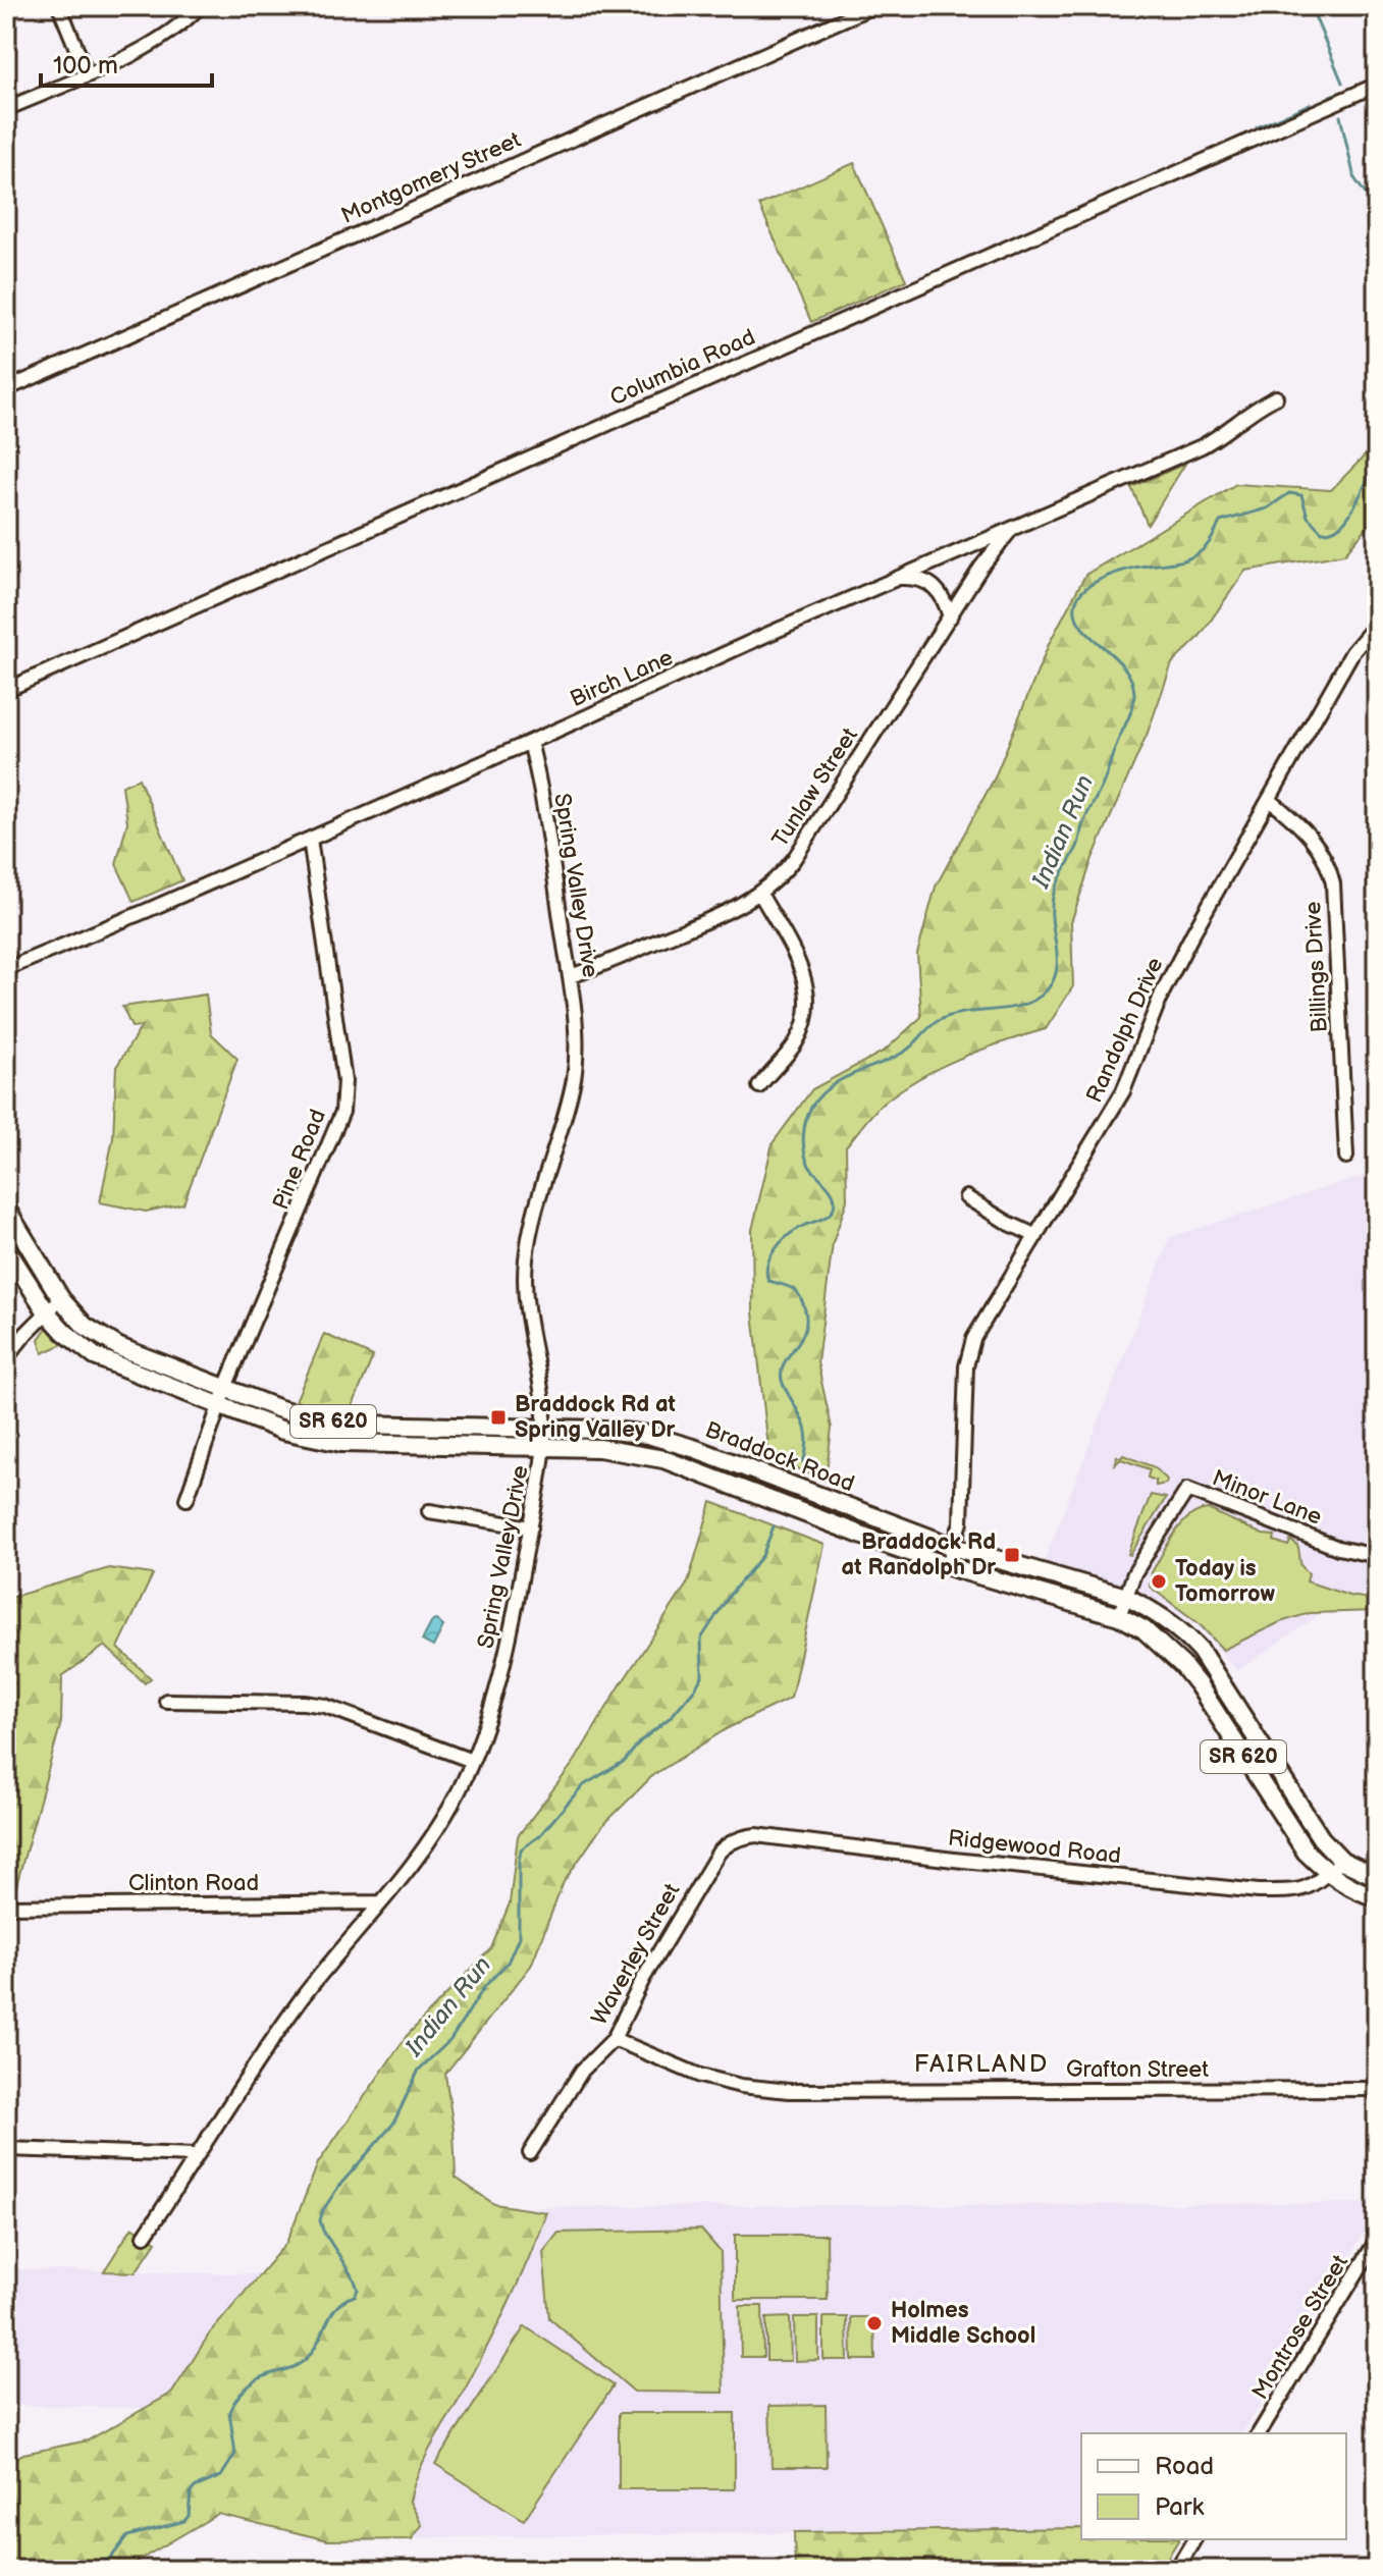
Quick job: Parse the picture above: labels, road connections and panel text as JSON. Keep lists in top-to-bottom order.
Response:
{
  "streets": {
    "main road": ["SR 620", "Braddock Road"],
    "street": [
      "Montgomery Street",
      "Columbia Road",
      "Birch Lane",
      "Tunlaw Street",
      "Spring Valley Drive",
      "Billings Drive",
      "Randolph Drive",
      "Pine Road",
      "Minor Lane",
      "Ridgewood Road",
      "Clinton Road",
      "Waverley Street",
      "Grafton Street",
      "Montrose Street"
    ]
  },
  "crossings": [
    ["Birch Lane", "Tunlaw Street"],
    ["Birch Lane", "Spring Valley Drive"],
    ["Birch Lane", "Pine Road"],
    ["Tunlaw Street", "Spring Valley Drive"],
    ["Spring Valley Drive", "Braddock Road"],
    ["Spring Valley Drive", "Clinton Road"],
    ["Billings Drive", "Randolph Drive"],
    ["Randolph Drive", "Braddock Road"],
    ["Pine Road", "Braddock Road"],
    ["Braddock Road", "Minor Lane"],
    ["Braddock Road", "Ridgewood Road"],
    ["Ridgewood Road", "Waverley Street"],
    ["Waverley Street", "Grafton Street"]
  ],
  "districts": ["FAIRLAND"],
  "water": ["Indian Run"],
  "places": {
    "transit": ["Braddock Rd at Spring Valley Dr", "Braddock Rd at Randolph Dr"],
    "other": ["Today is Tomorrow", "Holmes Middle School"]
  },
  "legend": ["Road", "Park"],
  "scale_bar": "100 m"
}
